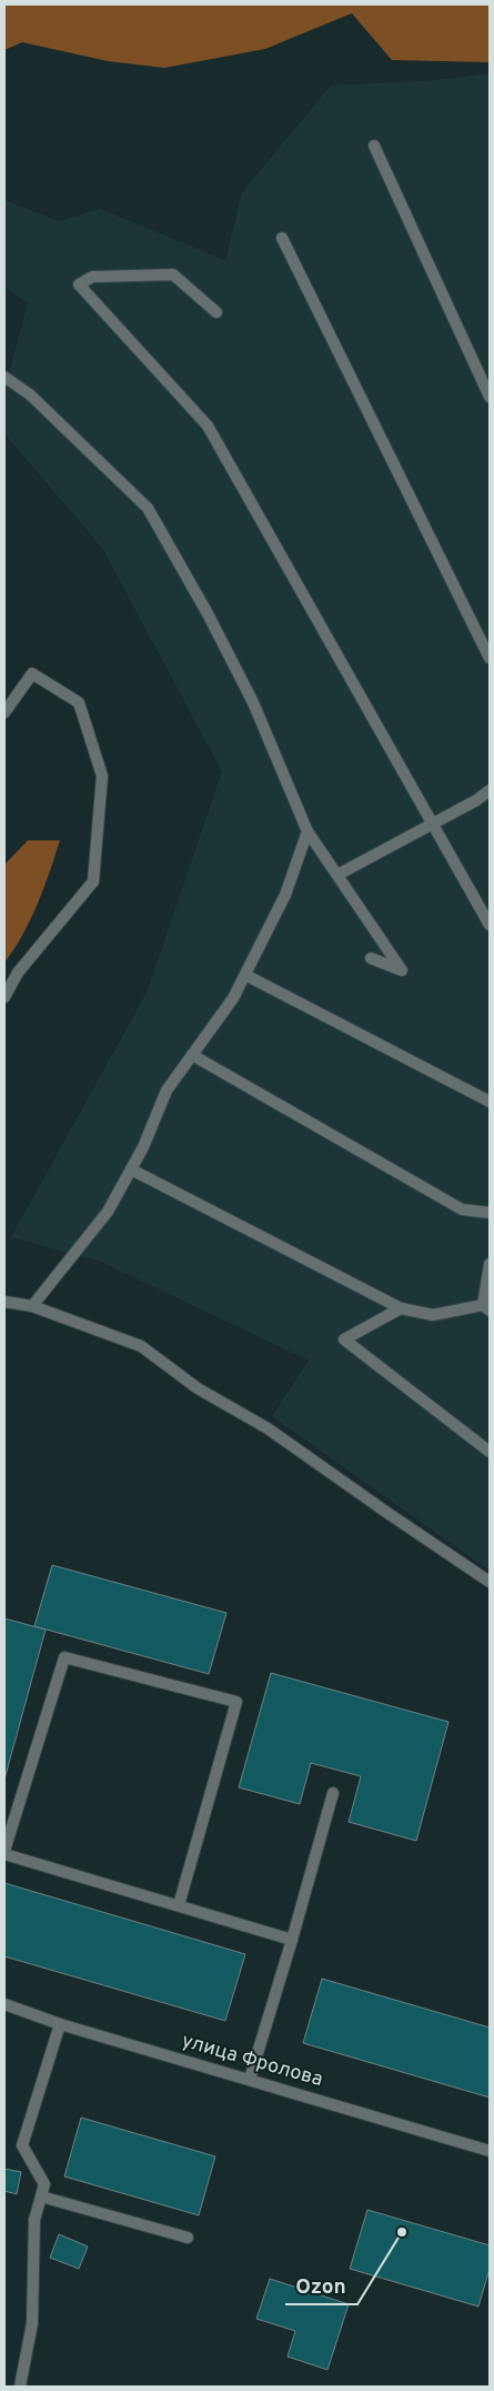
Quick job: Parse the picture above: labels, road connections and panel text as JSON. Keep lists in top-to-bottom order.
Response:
{
  "streets": {
    "street": ["улица Фролова"]
  },
  "places": ["Ozon"]
}
